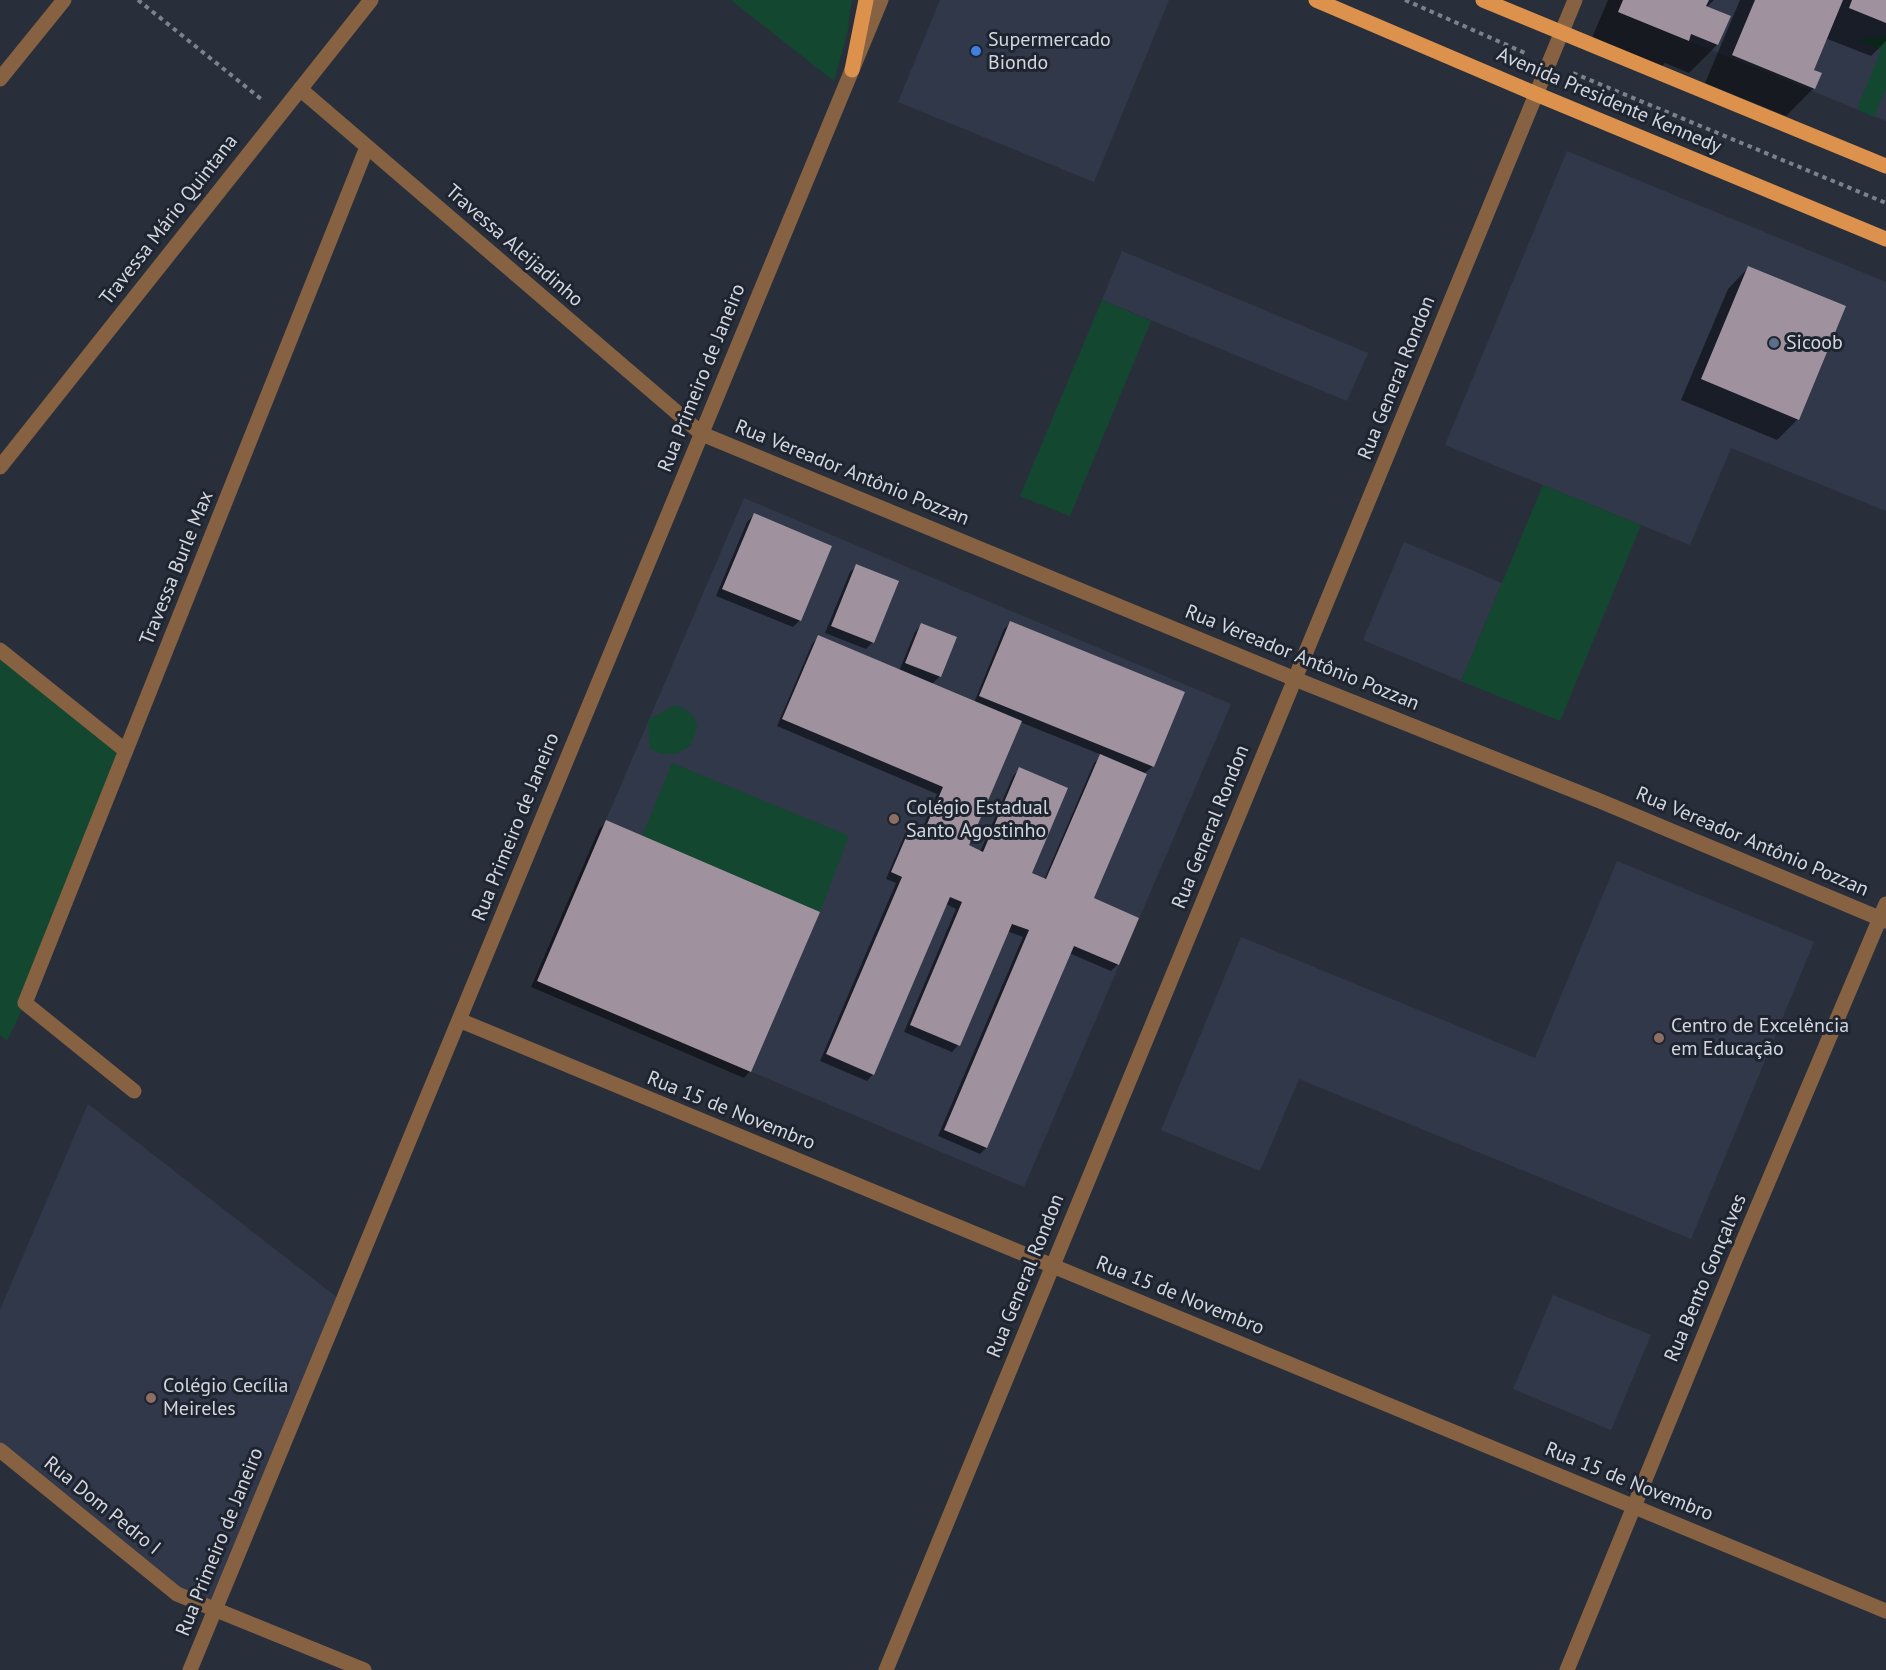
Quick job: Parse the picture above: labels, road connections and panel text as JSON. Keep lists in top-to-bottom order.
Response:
{
  "streets": {
    "main road": ["Avenida Presidente Kennedy"],
    "street": [
      "Travessa Mário Quintana",
      "Travessa Aleijadinho",
      "Rua Primeiro de Janeiro",
      "Rua General Rondon",
      "Rua Vereador Antônio Pozzan",
      "Travessa Burle Max",
      "Rua 15 de Novembro",
      "Rua Bento Gonçalves",
      "Rua Dom Pedro I"
    ]
  },
  "crossings": [
    ["Avenida Presidente Kennedy", "Rua General Rondon"],
    ["Travessa Mário Quintana", "Travessa Aleijadinho"],
    ["Travessa Aleijadinho", "Rua Primeiro de Janeiro"],
    ["Travessa Aleijadinho", "Rua Vereador Antônio Pozzan"],
    ["Travessa Aleijadinho", "Travessa Burle Max"],
    ["Rua Primeiro de Janeiro", "Rua Vereador Antônio Pozzan"],
    ["Rua Primeiro de Janeiro", "Rua 15 de Novembro"],
    ["Rua Primeiro de Janeiro", "Rua Dom Pedro I"],
    ["Rua General Rondon", "Rua Vereador Antônio Pozzan"],
    ["Rua General Rondon", "Rua 15 de Novembro"],
    ["Rua Vereador Antônio Pozzan", "Rua Bento Gonçalves"],
    ["Rua 15 de Novembro", "Rua Bento Gonçalves"]
  ],
  "places": [
    "Supermercado Biondo",
    "Sicoob",
    "Colégio Estadual Santo Agostinho",
    "Centro de Excelência em Educação",
    "Colégio Cecília Meireles"
  ]
}
